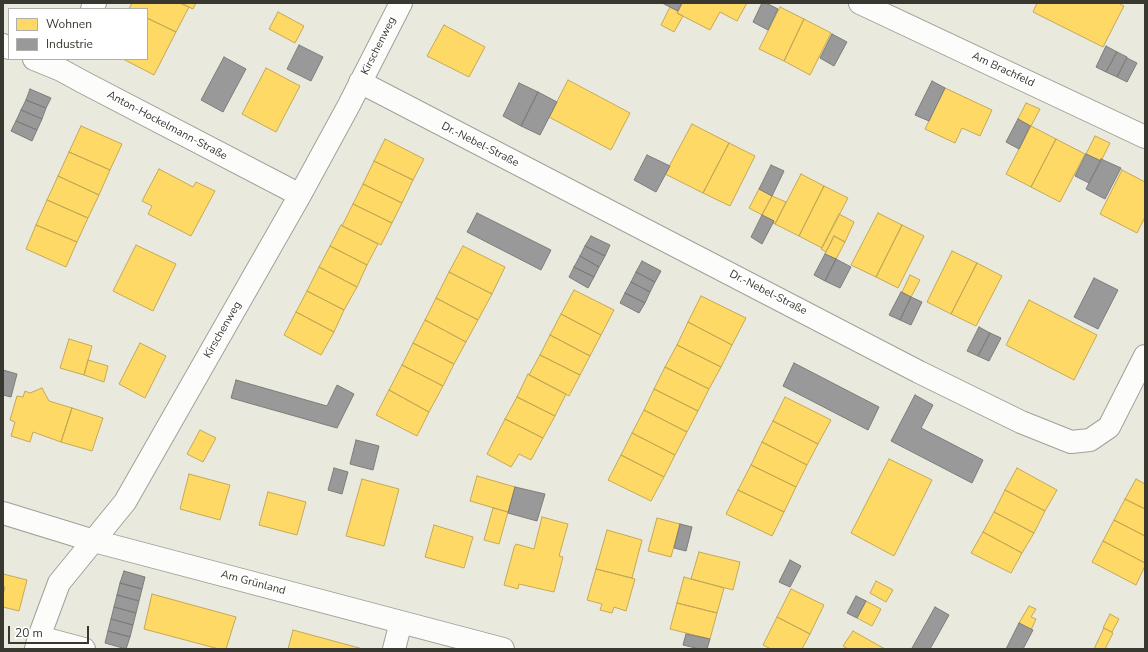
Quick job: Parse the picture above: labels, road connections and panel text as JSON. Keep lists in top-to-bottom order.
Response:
{
  "streets": {
    "street": [
      "Kirschenweg",
      "Am Brachfeld",
      "Anton-Hockelmann-Straße",
      "Dr.-Nebel-Straße",
      "Am Grünland"
    ]
  },
  "crossings": [
    ["Kirschenweg", "Anton-Hockelmann-Straße"],
    ["Kirschenweg", "Dr.-Nebel-Straße"],
    ["Kirschenweg", "Am Grünland"]
  ],
  "legend": ["Wohnen", "Industrie"],
  "scale_bar": "20 m"
}
